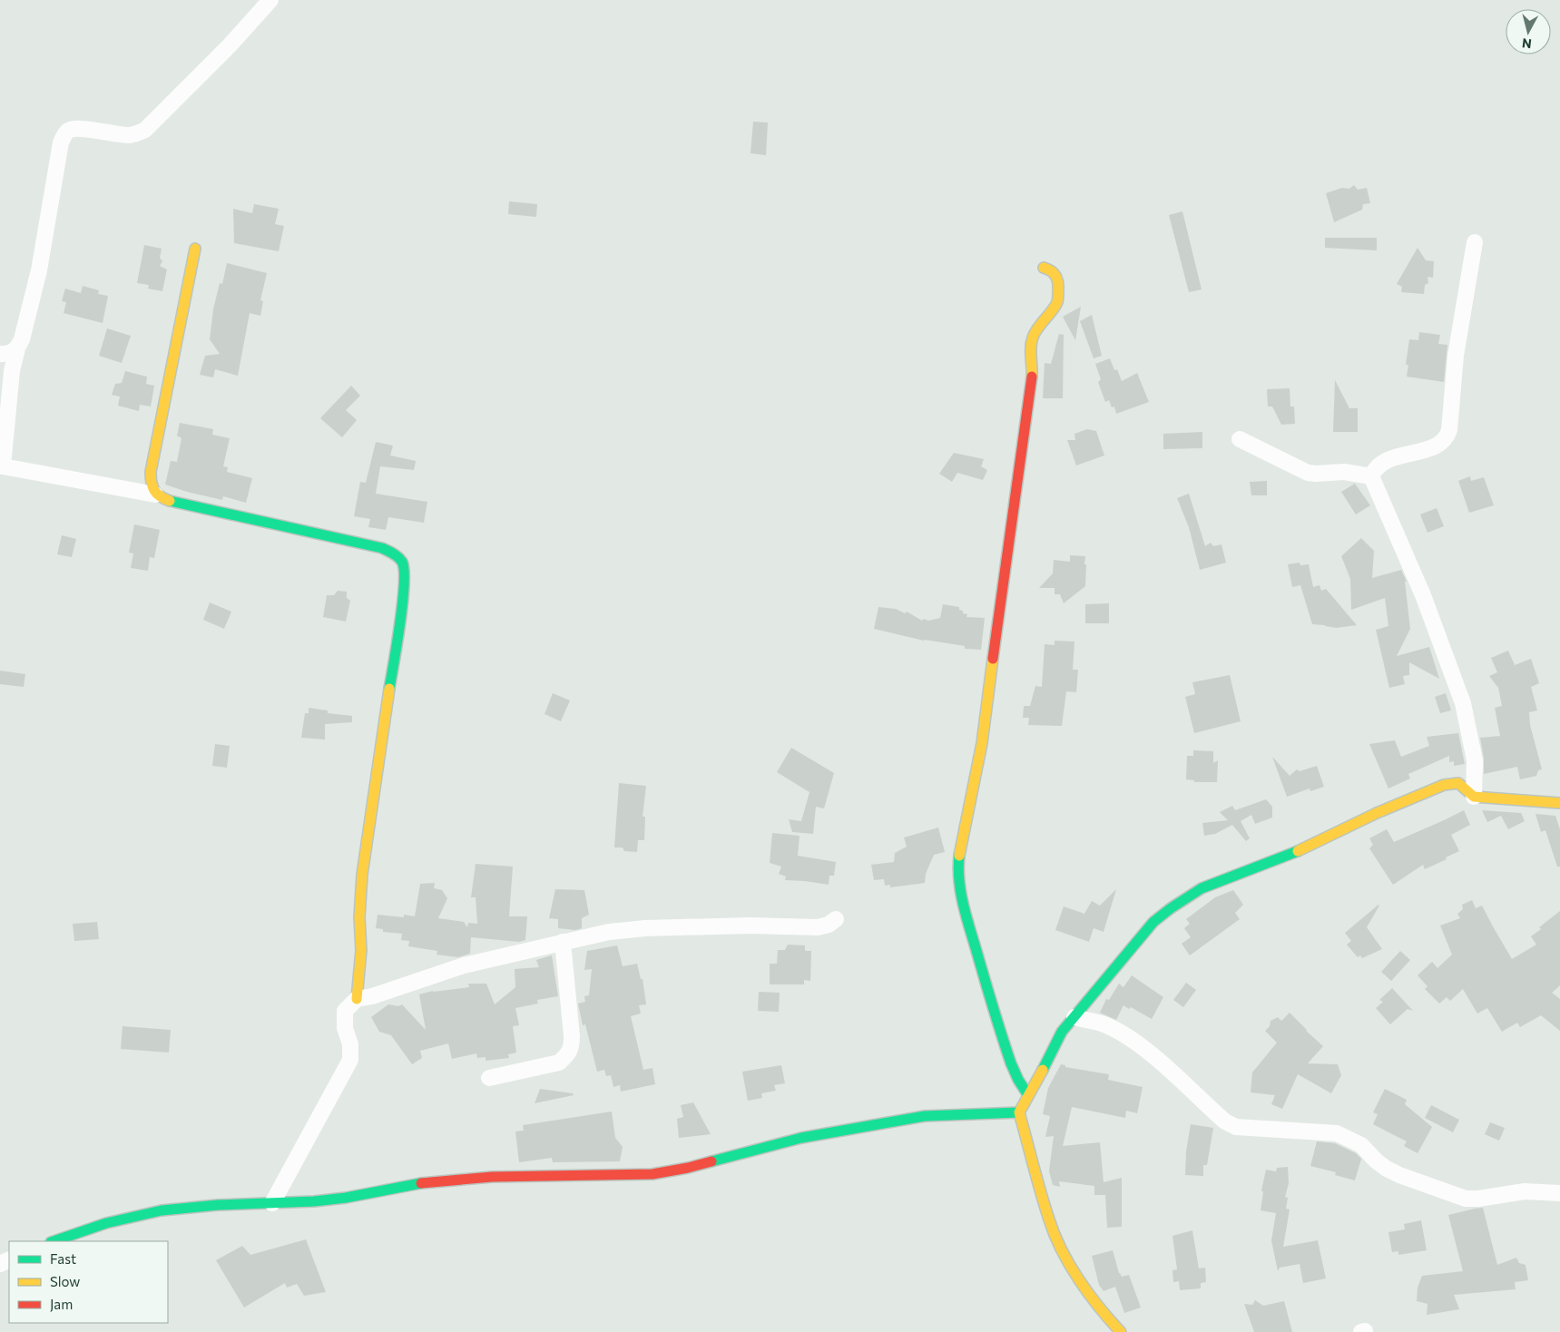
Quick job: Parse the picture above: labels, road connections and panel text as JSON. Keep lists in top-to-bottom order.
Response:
{
  "legend": ["Fast", "Slow", "Jam"],
  "north": "bottom"
}
